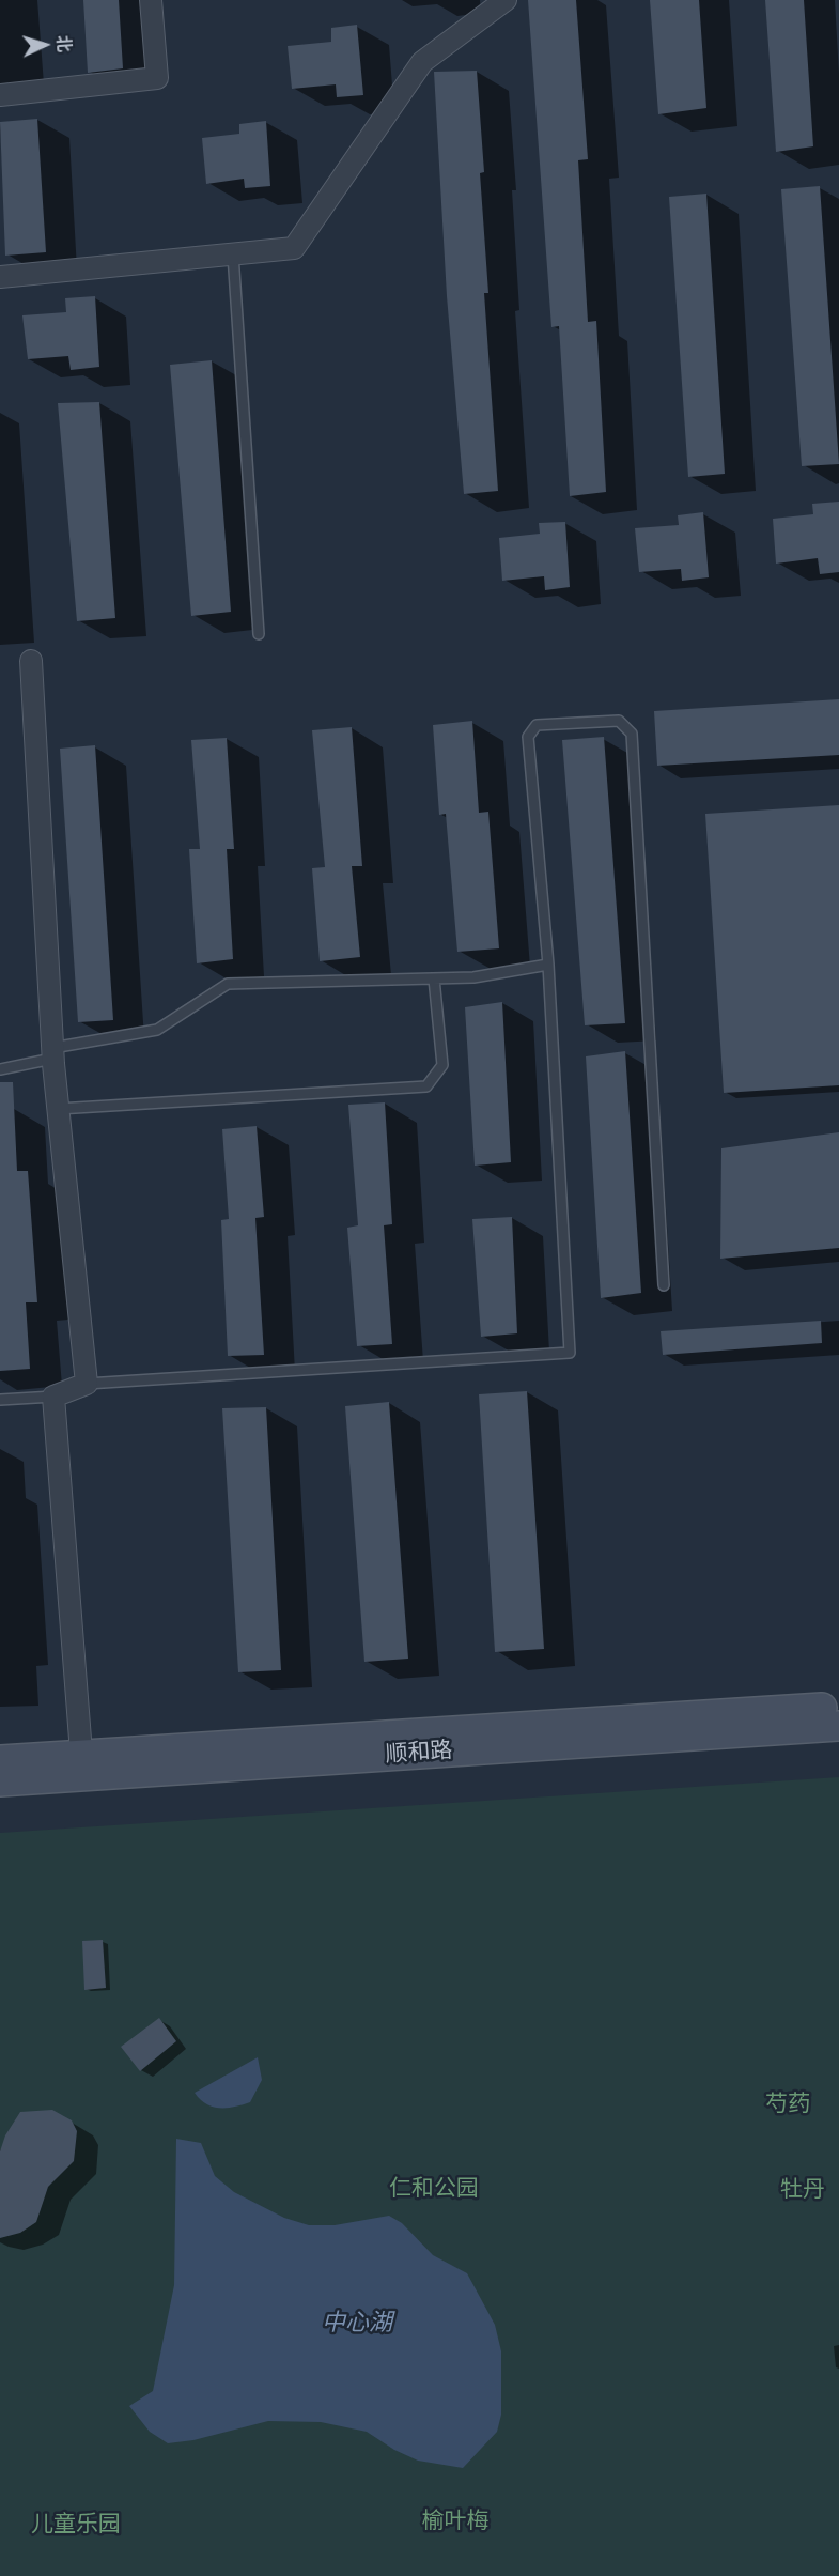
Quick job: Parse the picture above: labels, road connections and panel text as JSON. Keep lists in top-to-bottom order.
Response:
{
  "streets": {
    "main road": ["顺和路"]
  },
  "water": ["中心湖"],
  "parks": [
    "芍药",
    "仁和公园",
    "牡丹",
    "榆叶梅",
    "儿童乐园"
  ],
  "north": "right"
}
